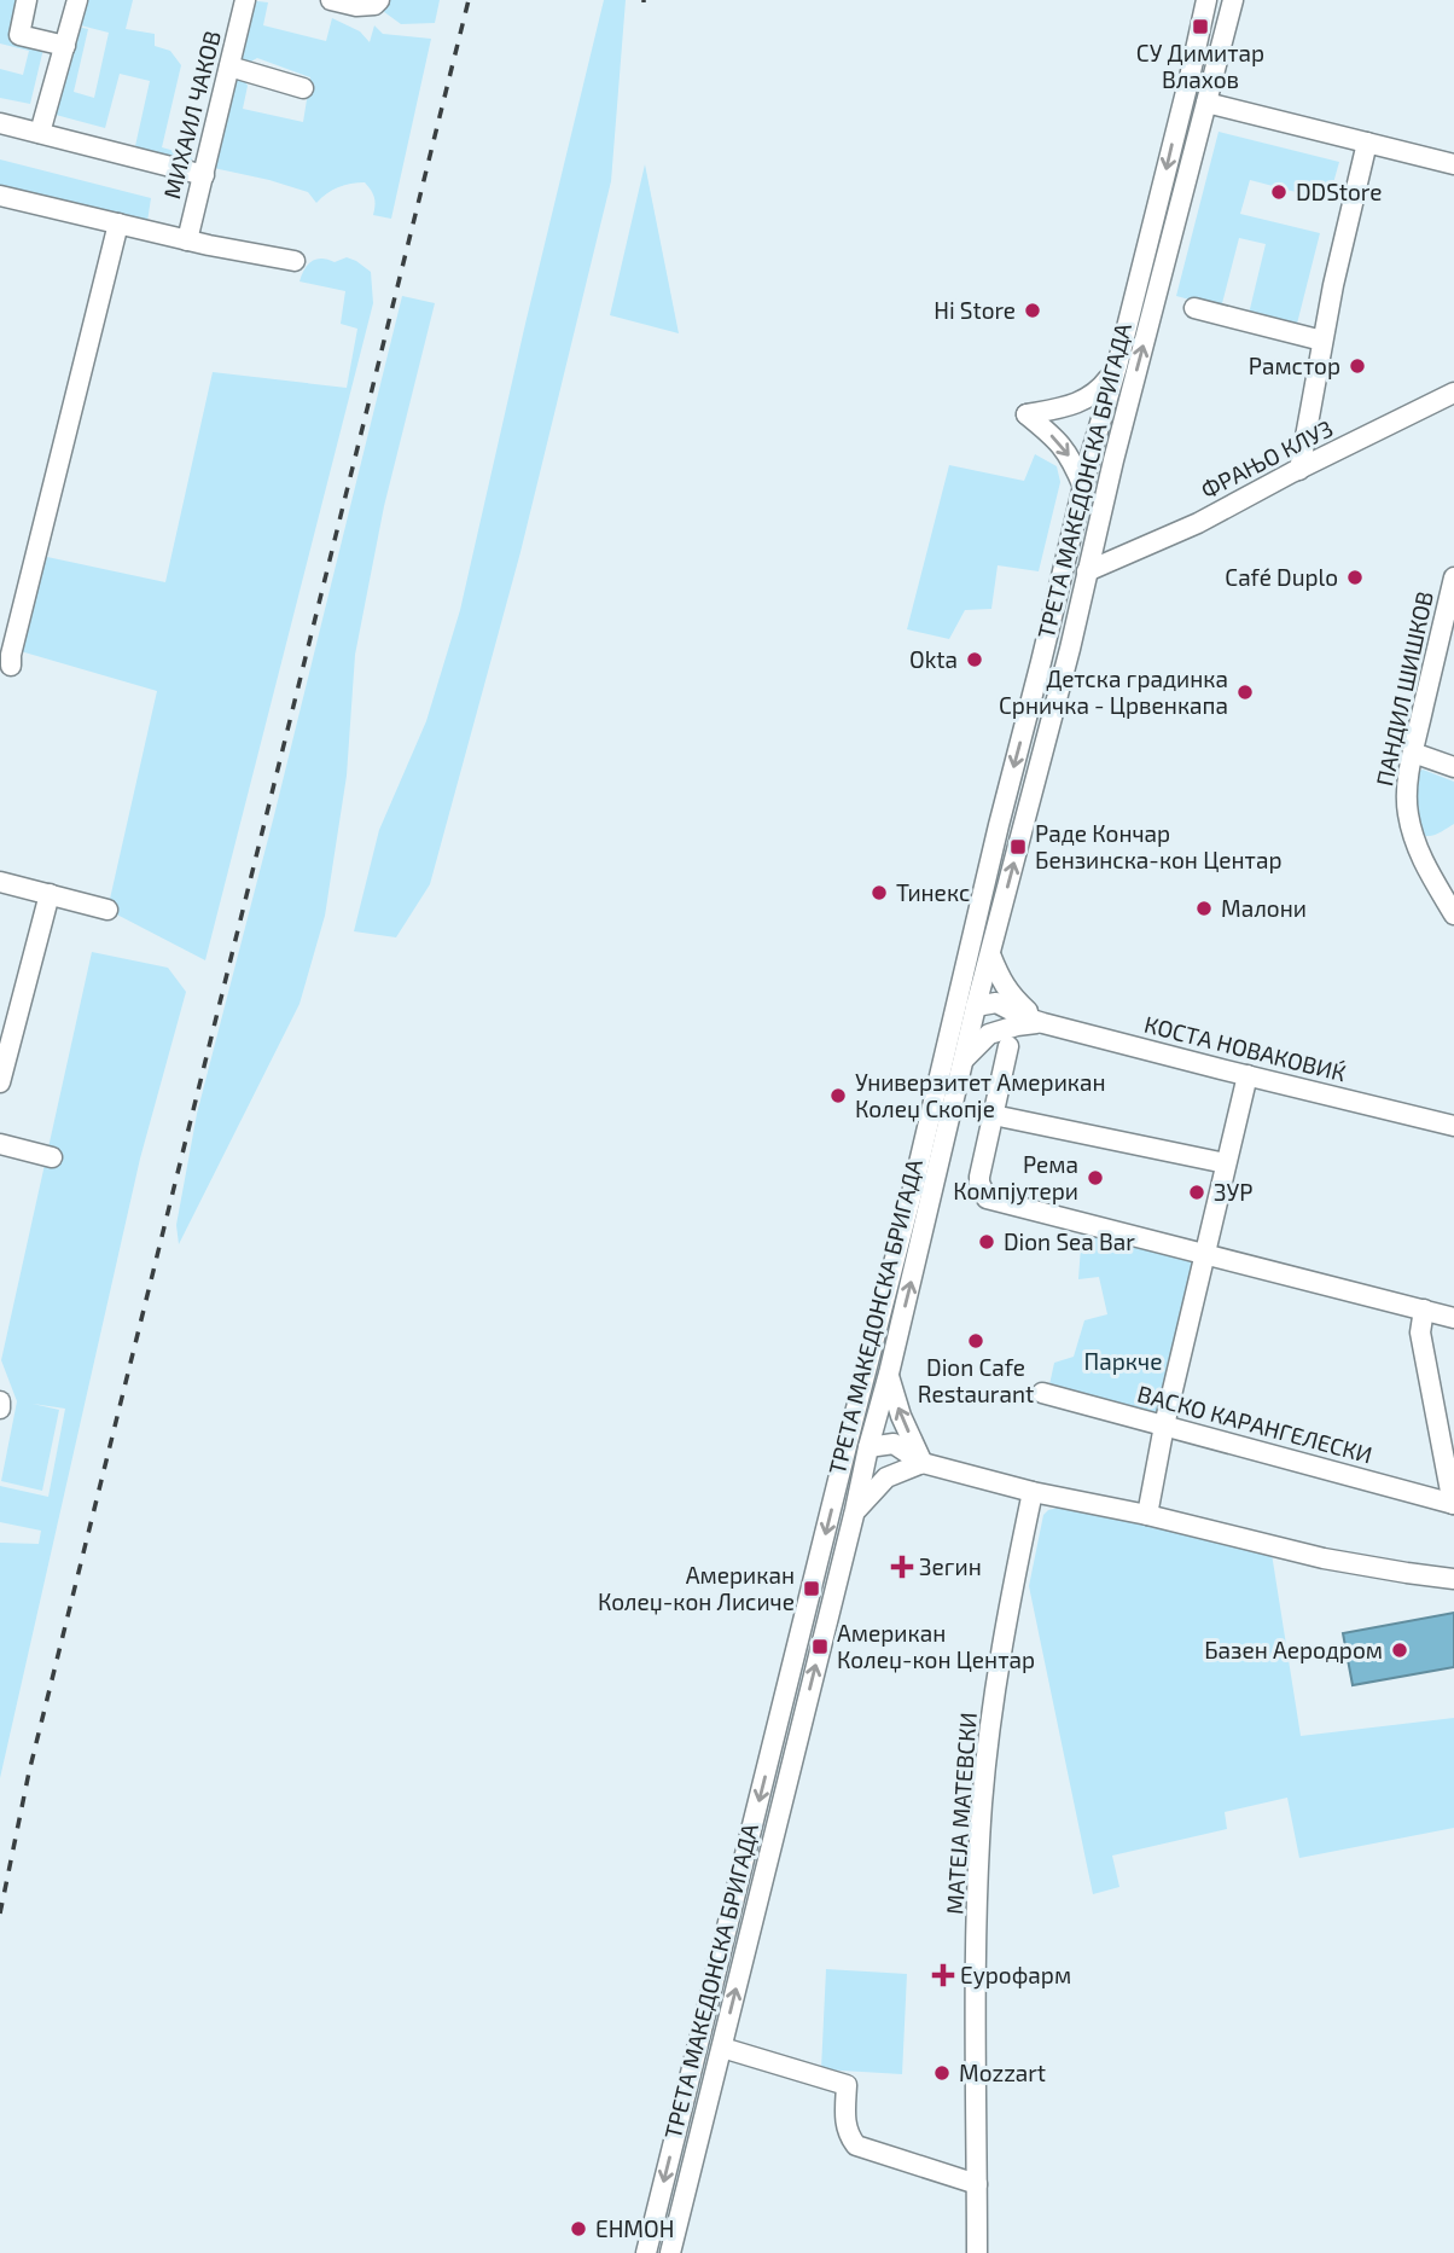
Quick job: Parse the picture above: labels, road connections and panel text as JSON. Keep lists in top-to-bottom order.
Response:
{
  "streets": {
    "street": [
      "МИХАИЛ ЧАКОВ",
      "ФРАЊО КЛУЗ",
      "ТРЕТА МАКЕДОНСКА БРИГАДА",
      "ПАНДИЛ ШИШКОВ",
      "КОСТА НОВАКОВИЌ",
      "ВАСКО КАРАНГЕЛЕСКИ",
      "МАТЕЈА МАТЕВСКИ"
    ]
  },
  "crossings": [
    ["ФРАЊО КЛУЗ", "ТРЕТА МАКЕДОНСКА БРИГАДА"],
    ["ТРЕТА МАКЕДОНСКА БРИГАДА", "КОСТА НОВАКОВИЌ"]
  ],
  "parks": ["Паркче"],
  "places": {
    "transit": [
      "СУ Димитар Влахов",
      "Раде Кончар Бензинска-кон Центар",
      "Американ Колеџ-кон Лисиче",
      "Американ Колеџ-кон Центар"
    ],
    "other": [
      "DDStore",
      "Hi Store",
      "Рамстор",
      "Café Duplo",
      "Okta",
      "Детска градинка Срничка - Црвенкапа",
      "Тинекс",
      "Малони",
      "Универзитет Американ Колеџ Скопје",
      "Рема Компјутери",
      "ЗУР",
      "Dion Sea Bar",
      "Dion Cafe Restaurant",
      "Базен Аеродром",
      "Mozzart",
      "ЕНМОН"
    ],
    "health": ["Зегин", "Еурофарм"]
  }
}
